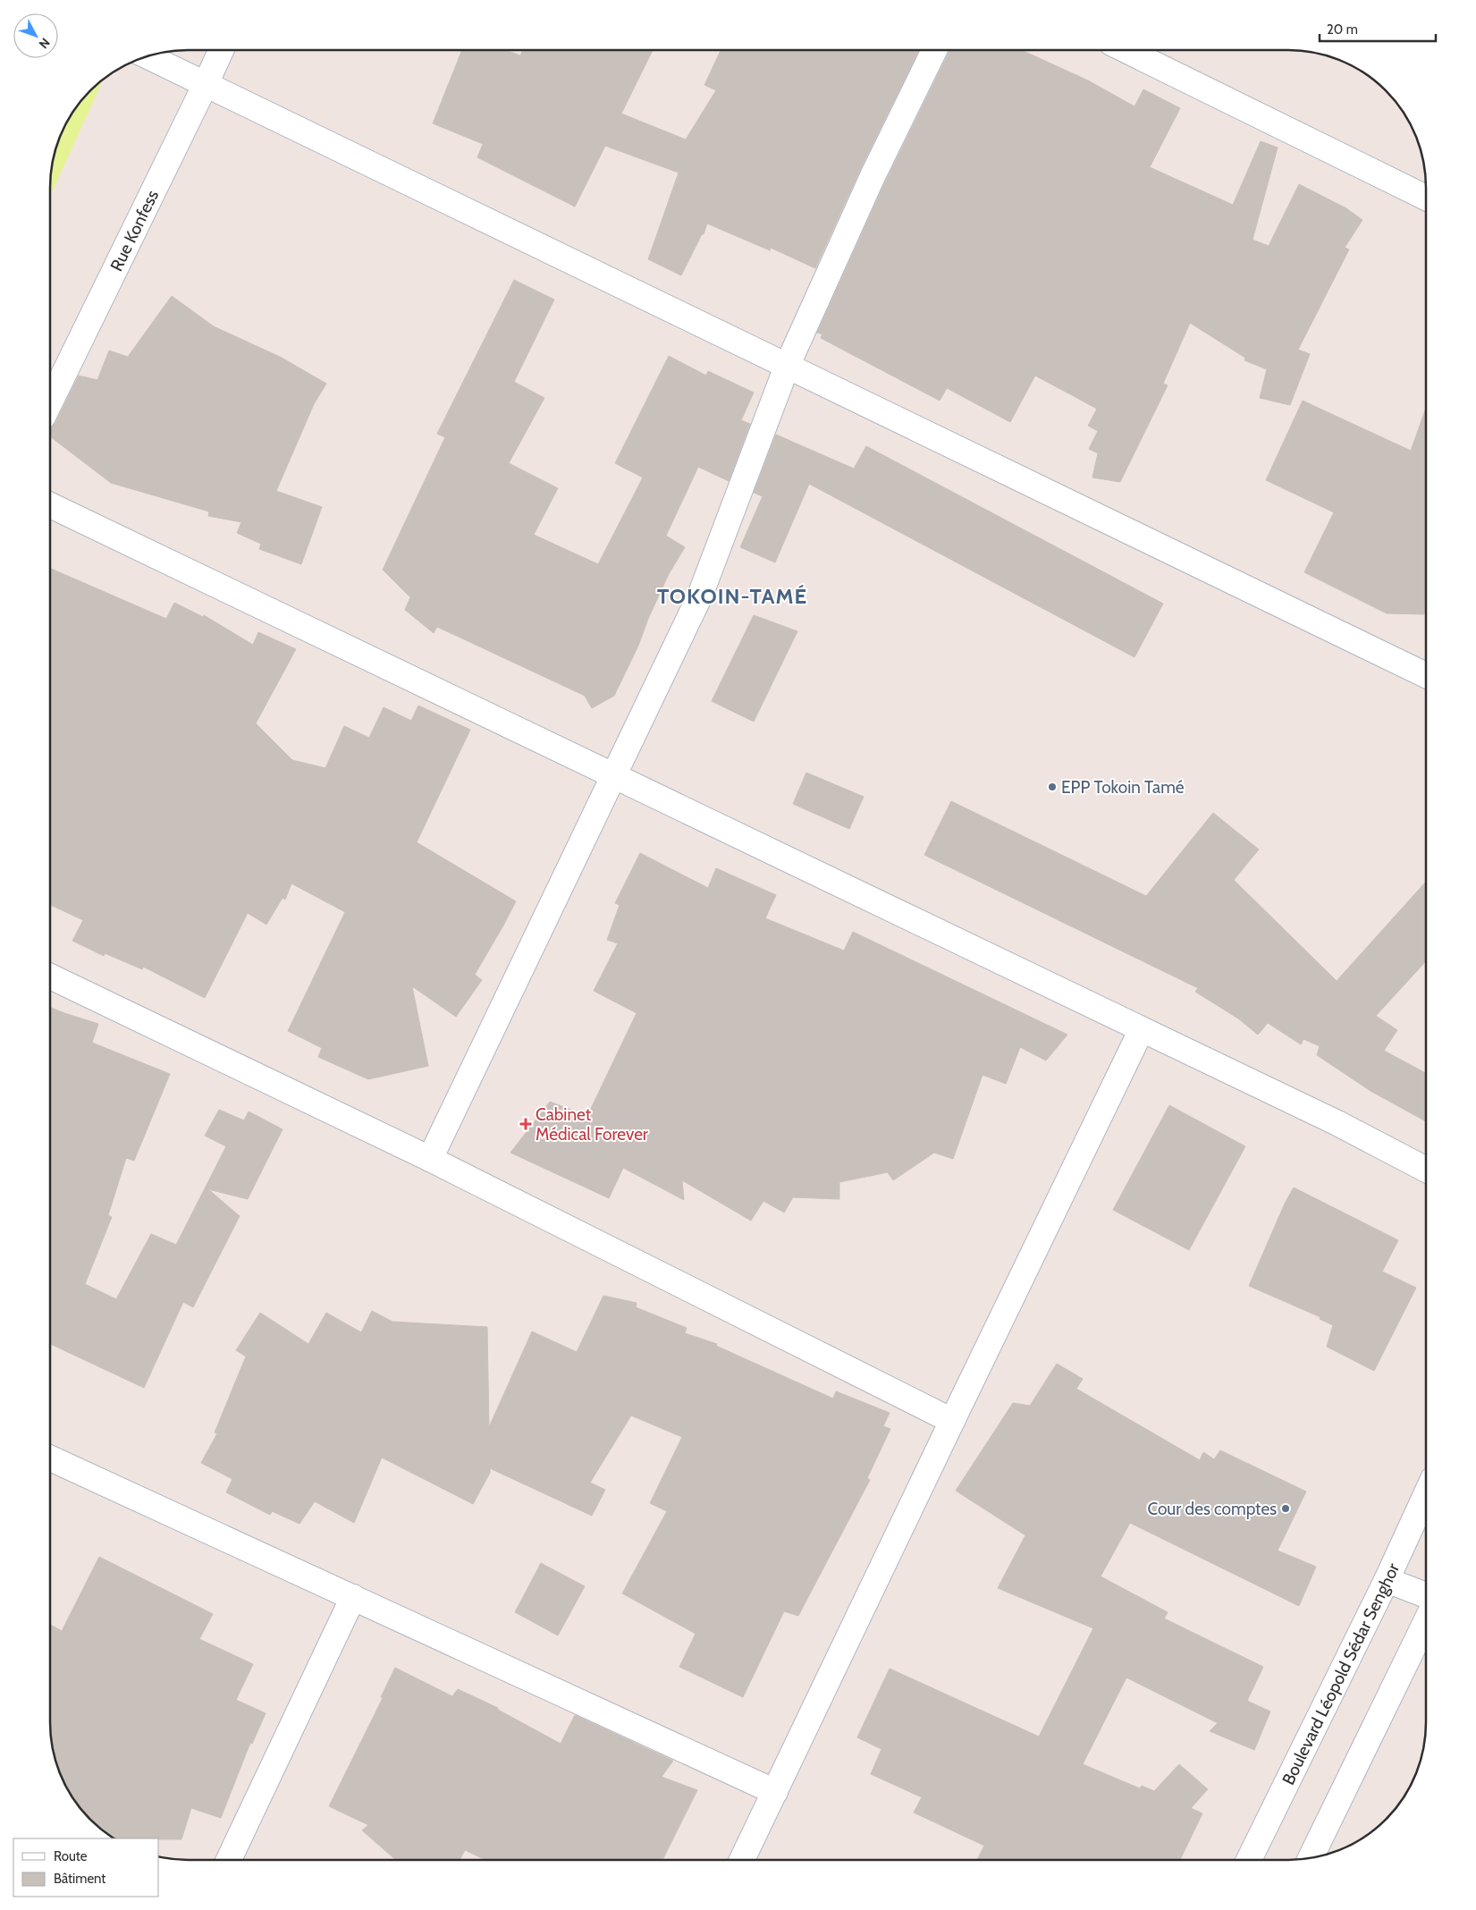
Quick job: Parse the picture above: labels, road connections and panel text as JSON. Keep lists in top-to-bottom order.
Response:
{
  "streets": {
    "street": ["Rue Konfess", "Boulevard Léopold Sédar Senghor"]
  },
  "districts": ["TOKOIN-TAMÉ"],
  "places": {
    "other": ["EPP Tokoin Tamé", "Cour des comptes"],
    "health": ["Cabinet Médical Forever"]
  },
  "legend": ["Route", "Bâtiment"],
  "scale_bar": "20 m",
  "north": "bottom right"
}
